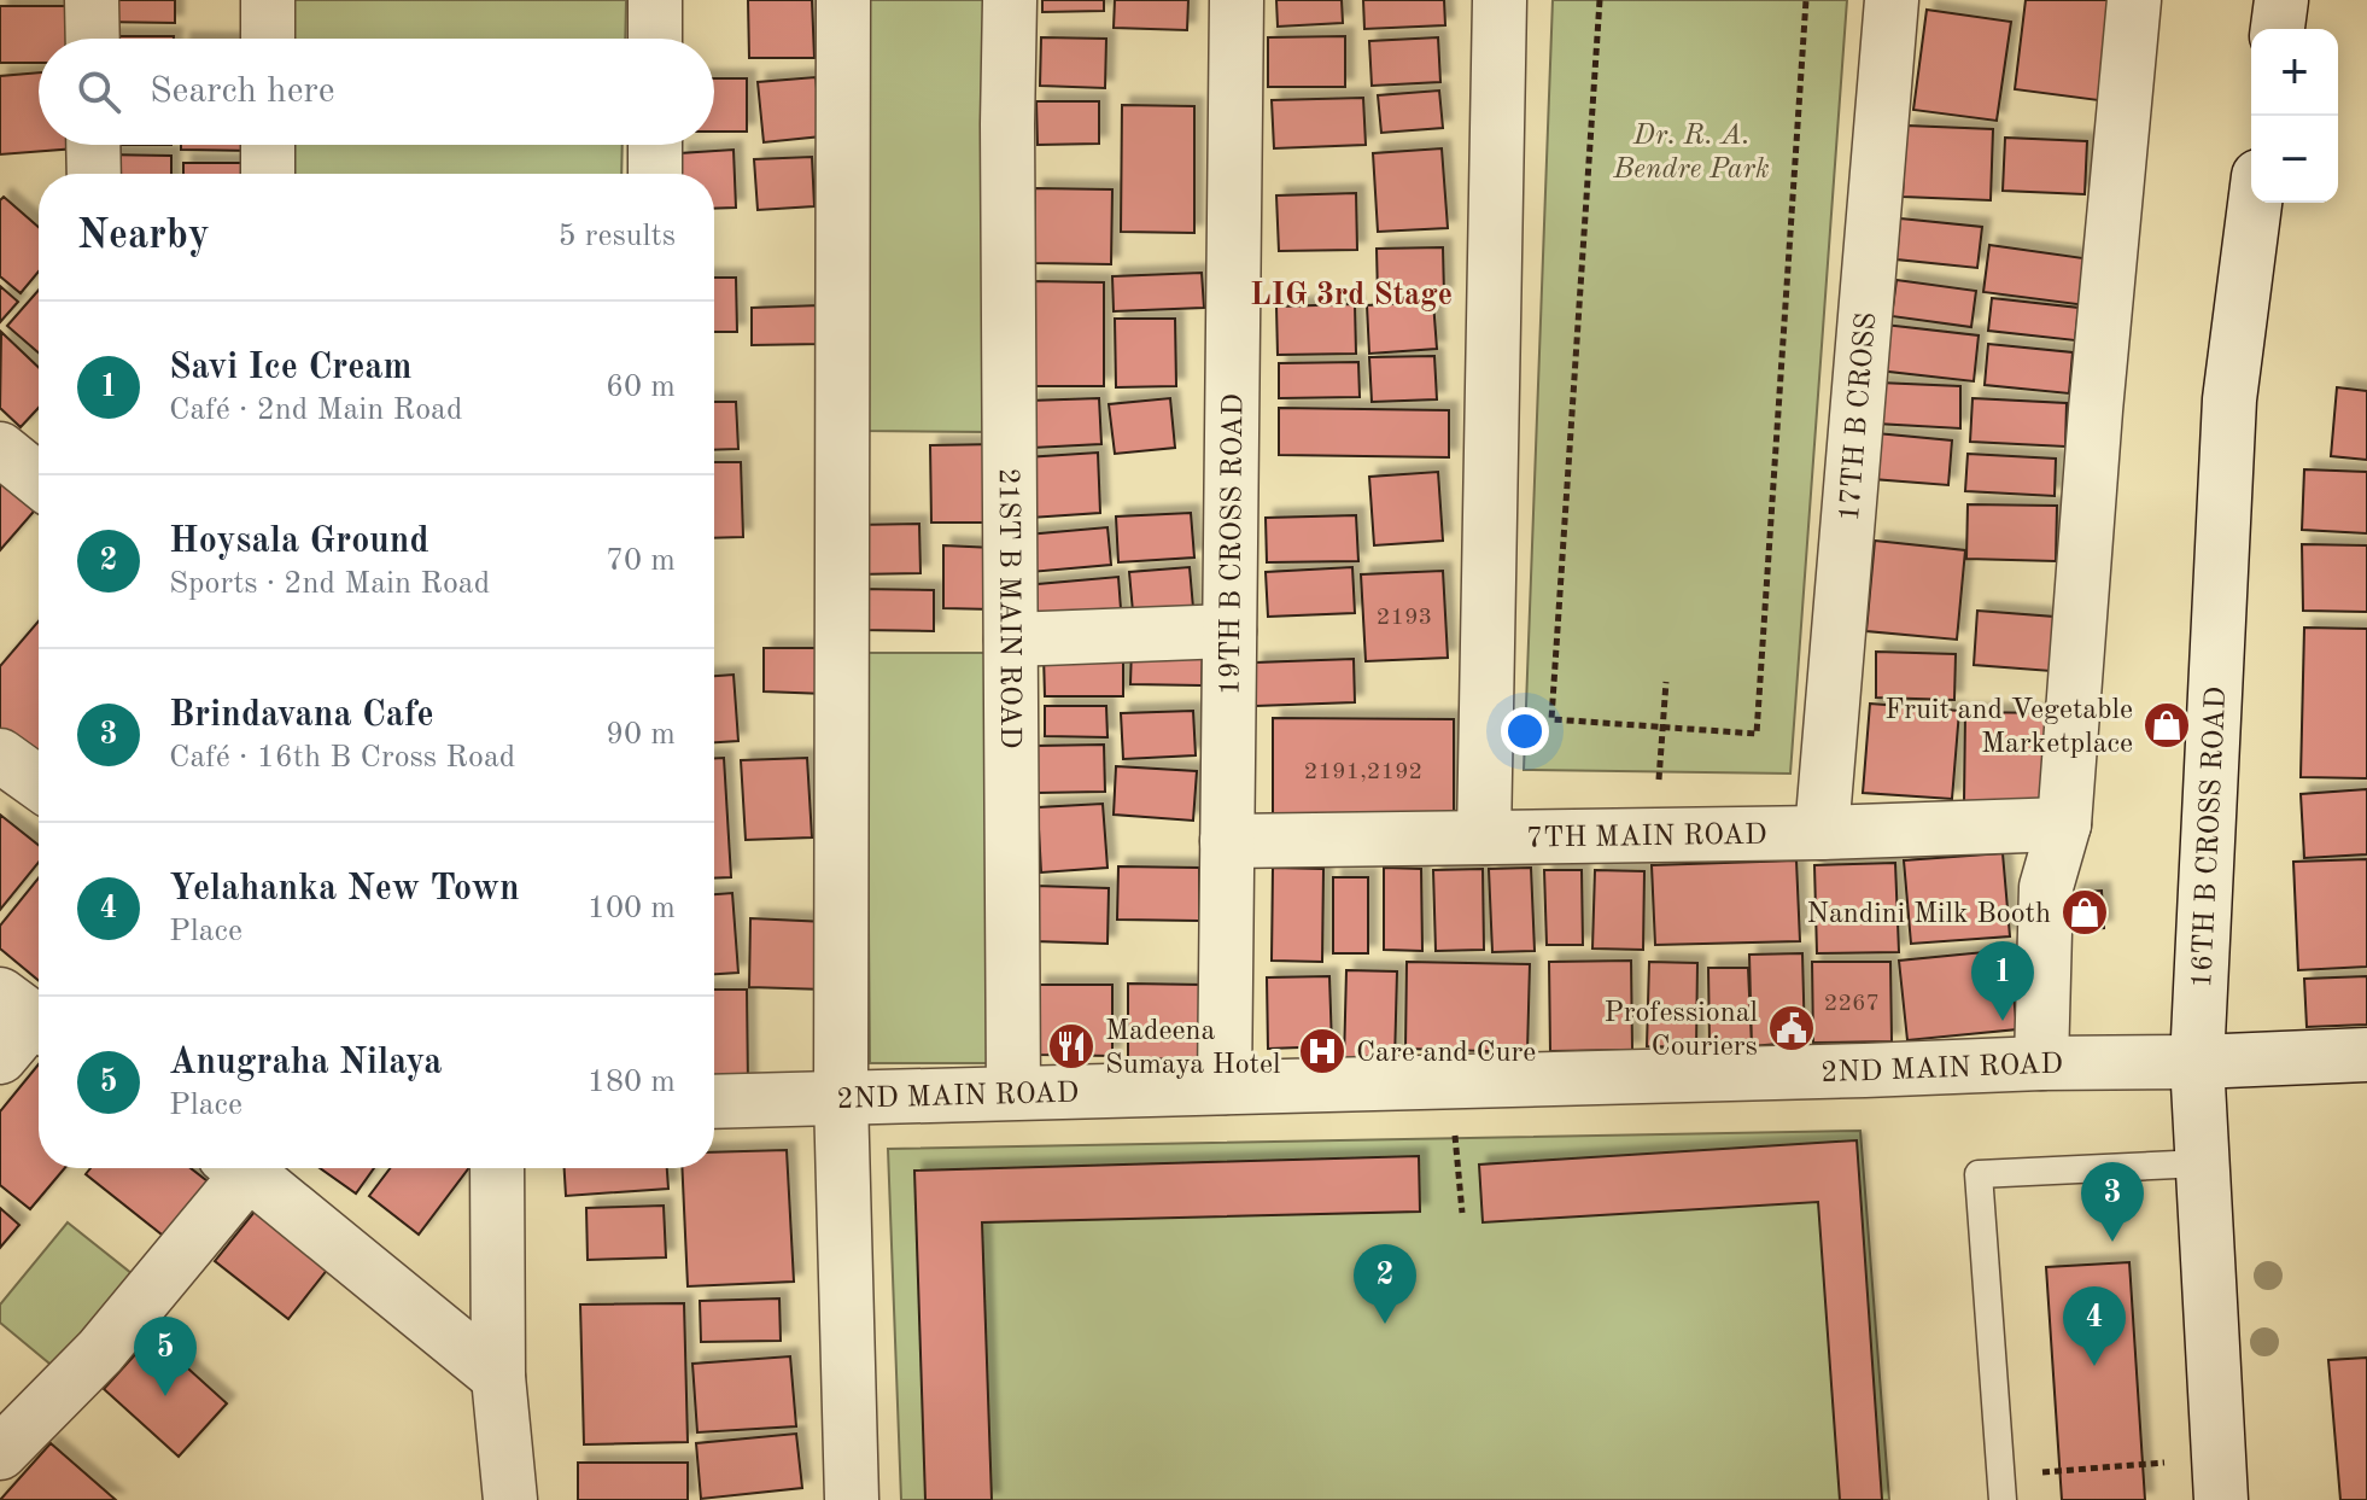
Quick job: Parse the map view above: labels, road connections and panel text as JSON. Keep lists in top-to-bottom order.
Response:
{
  "streets": {
    "street": [
      "17TH B CROSS",
      "19TH B CROSS ROAD",
      "21ST B MAIN ROAD",
      "7TH MAIN ROAD",
      "16TH B CROSS ROAD",
      "2ND MAIN ROAD"
    ]
  },
  "crossings": [
    ["17TH B CROSS", "7TH MAIN ROAD"],
    ["19TH B CROSS ROAD", "7TH MAIN ROAD"],
    ["19TH B CROSS ROAD", "2ND MAIN ROAD"],
    ["21ST B MAIN ROAD", "2ND MAIN ROAD"],
    ["16TH B CROSS ROAD", "2ND MAIN ROAD"]
  ],
  "districts": ["LIG 3rd Stage"],
  "parks": ["Dr. R. A. Bendre Park"],
  "places": {
    "shop": ["Fruit and Vegetable Marketplace", "Nandini Milk Booth"],
    "public building": ["Professional Couriers"],
    "restaurant": ["Madeena Sumaya Hotel"],
    "hospital": ["Care and Cure"]
  },
  "house_numbers": ["2193", "2191,2192", "2267"],
  "page": {
    "map_buttons": ["+", "−"],
    "search": "Search here",
    "heading": ["Nearby", "5 results"],
    "list": [
      {
        "mark": "1",
        "name": "Savi Ice Cream",
        "note": "Café · 2nd Main Road",
        "value": "60 m"
      },
      {
        "mark": "2",
        "name": "Hoysala Ground",
        "note": "Sports · 2nd Main Road",
        "value": "70 m"
      },
      {
        "mark": "3",
        "name": "Brindavana Cafe",
        "note": "Café · 16th B Cross Road",
        "value": "90 m"
      },
      {
        "mark": "4",
        "name": "Yelahanka New Town",
        "note": "Place",
        "value": "100 m"
      },
      {
        "mark": "5",
        "name": "Anugraha Nilaya",
        "note": "Place",
        "value": "180 m"
      }
    ],
    "pins": [
      "1",
      "3",
      "2",
      "4",
      "5"
    ]
  }
}
